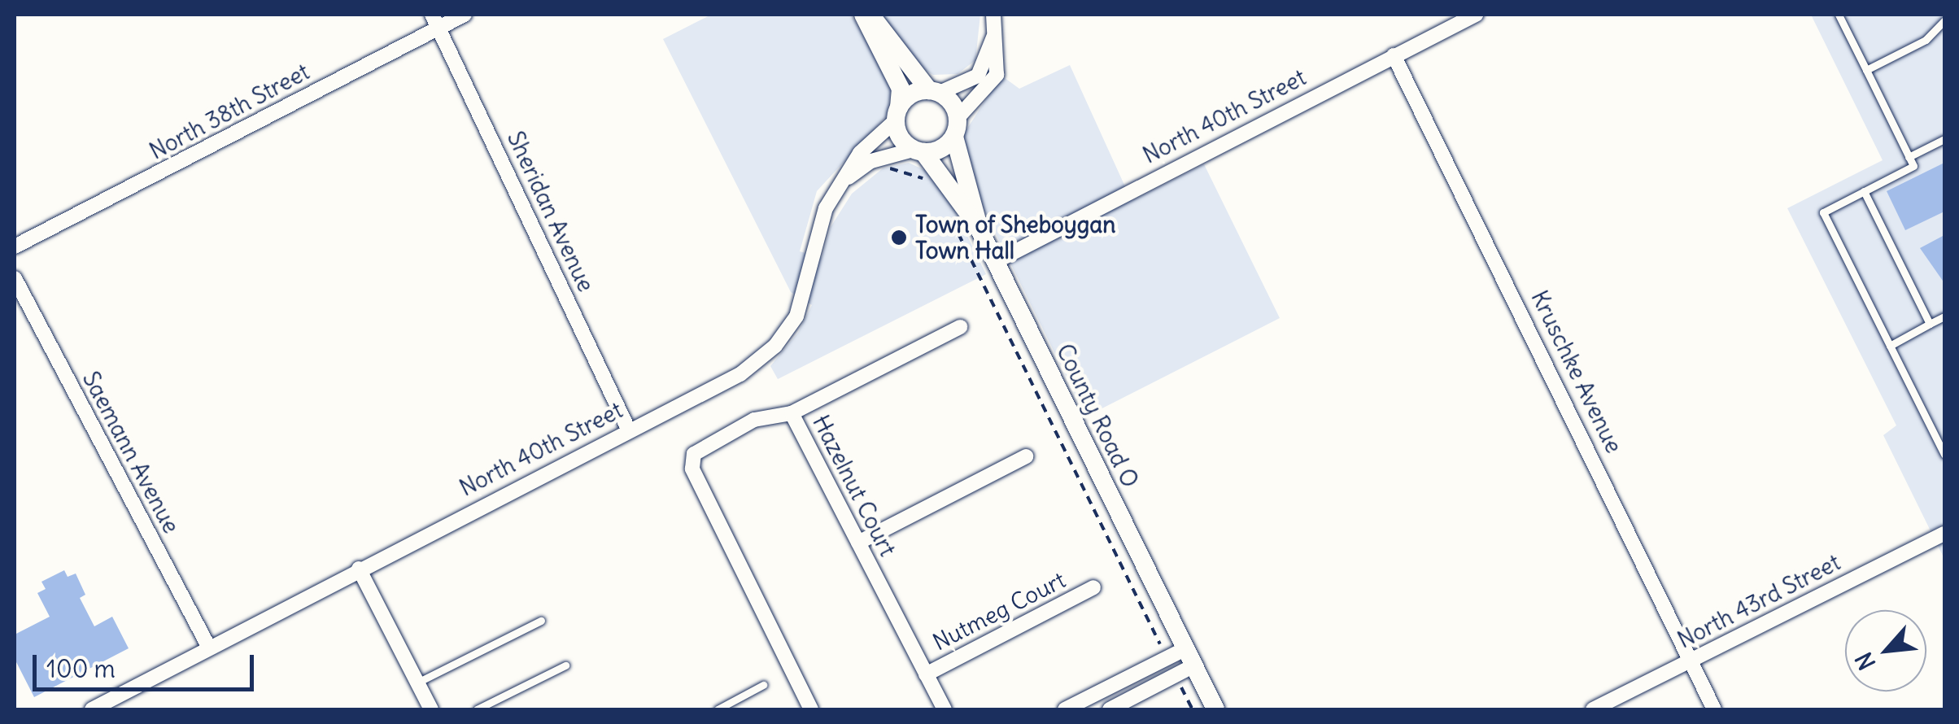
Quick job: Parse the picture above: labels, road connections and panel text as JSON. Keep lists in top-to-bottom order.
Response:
{
  "streets": {
    "street": [
      "North 38th Street",
      "North 40th Street",
      "Sheridan Avenue",
      "Kruschke Avenue",
      "County Road O",
      "Saemann Avenue",
      "Hazelnut Court",
      "North 43rd Street",
      "Nutmeg Court"
    ]
  },
  "crossings": [
    ["North 38th Street", "Sheridan Avenue"],
    ["North 40th Street", "Sheridan Avenue"],
    ["North 40th Street", "Kruschke Avenue"],
    ["North 40th Street", "County Road O"],
    ["North 40th Street", "Saemann Avenue"],
    ["Kruschke Avenue", "North 43rd Street"],
    ["Hazelnut Court", "Nutmeg Court"]
  ],
  "places": ["Town of Sheboygan Town Hall"],
  "scale_bar": "100 m",
  "north": "bottom left"
}
